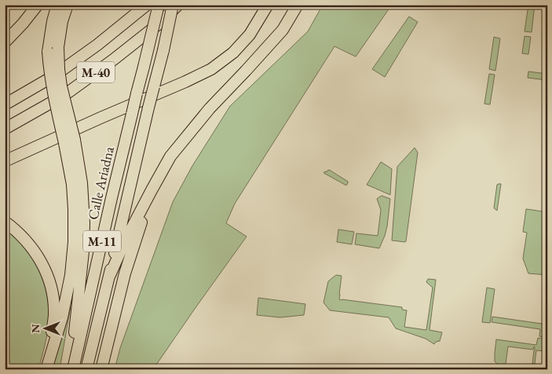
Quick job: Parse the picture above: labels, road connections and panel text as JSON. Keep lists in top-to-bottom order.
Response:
{
  "streets": {
    "highway": ["M-40", "Calle Ariadna", "M-11"]
  },
  "north": "left"
}
